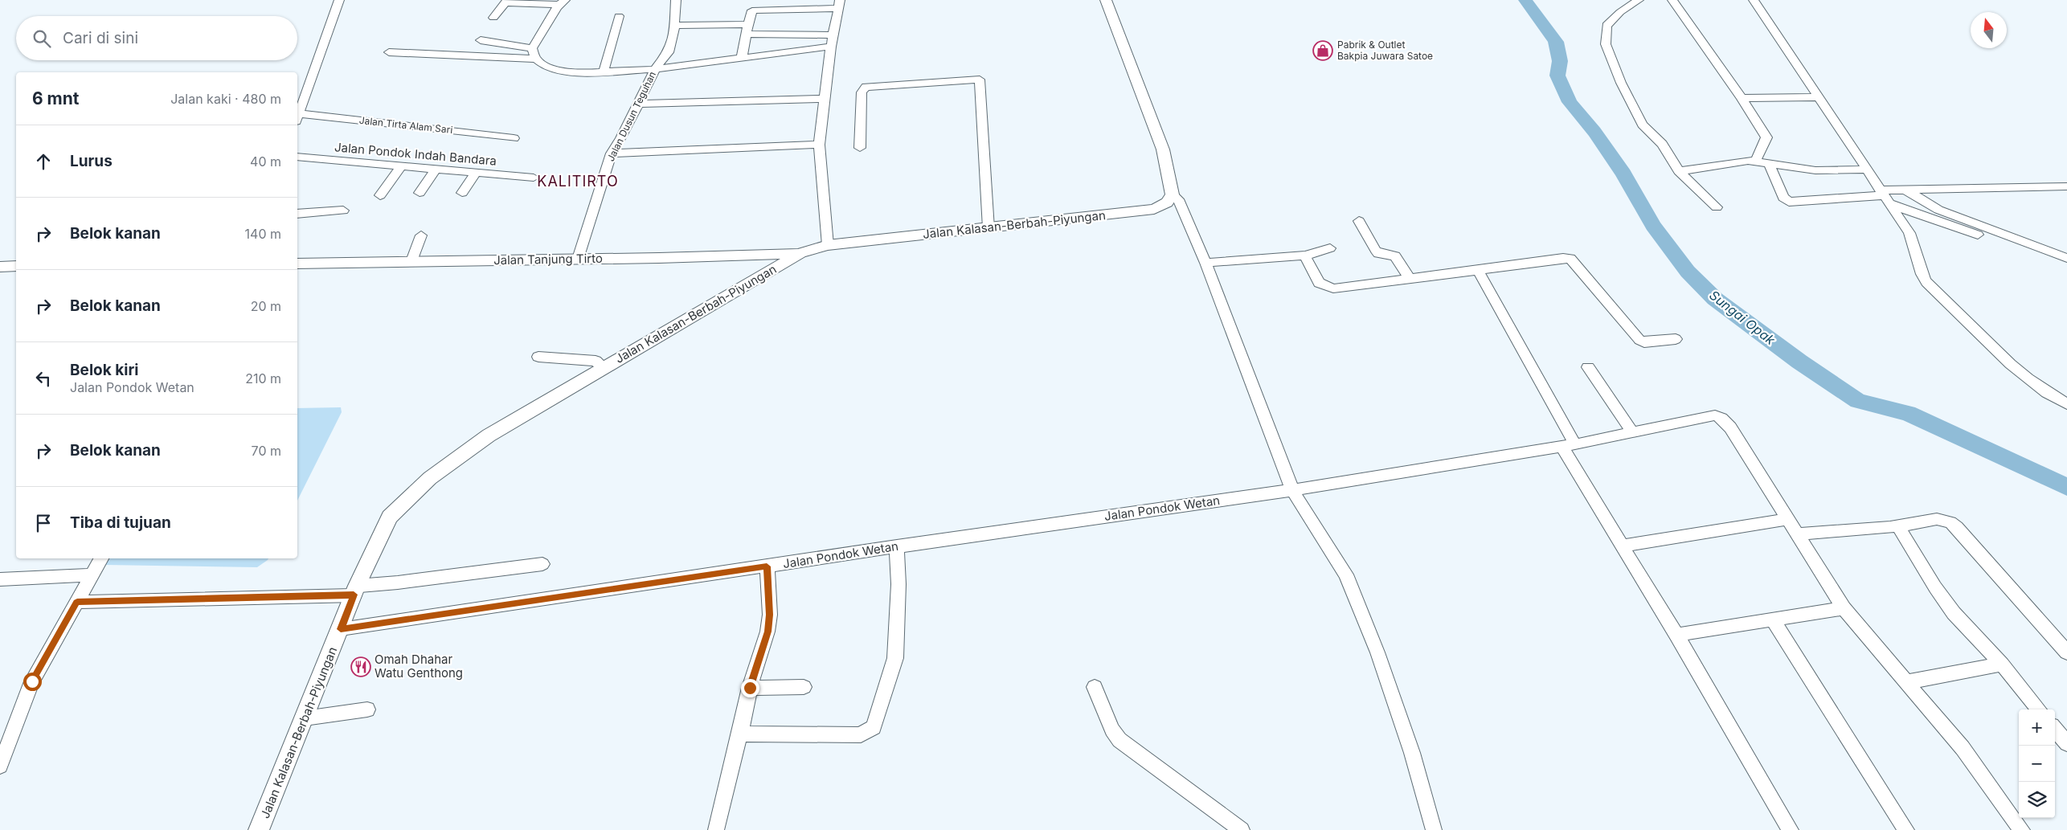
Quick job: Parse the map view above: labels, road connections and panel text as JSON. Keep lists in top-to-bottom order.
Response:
{
  "streets": {
    "street": [
      "Jalan Dusun Teguhan",
      "Jalan Tirta Alam Sari",
      "Jalan Pondok Indah Bandara",
      "Jalan Kalasan-Berbah-Piyungan",
      "Jalan Tanjung Tirto",
      "Jalan Pondok Wetan"
    ]
  },
  "crossings": [
    ["Jalan Dusun Teguhan", "Jalan Tanjung Tirto"],
    ["Jalan Kalasan-Berbah-Piyungan", "Jalan Tanjung Tirto"],
    ["Jalan Kalasan-Berbah-Piyungan", "Jalan Pondok Wetan"]
  ],
  "districts": ["KALITIRTO"],
  "water": ["Sungai Opak"],
  "places": {
    "shop": ["Pabrik & Outlet Bakpia Juwara Satoe"],
    "restaurant": ["Omah Dhahar Watu Genthong"]
  },
  "north": "top",
  "page": {
    "search": "Cari di sini",
    "heading": ["6 mnt", "Jalan kaki · 480 m"],
    "list": [
      ["Lurus", "40 m"],
      ["Belok kanan", "140 m"],
      ["Belok kanan", "20 m"],
      ["Belok kiri", "Jalan Pondok Wetan", "210 m"],
      ["Belok kanan", "70 m"],
      "Tiba di tujuan"
    ],
    "map_buttons": ["+", "−"]
  }
}
